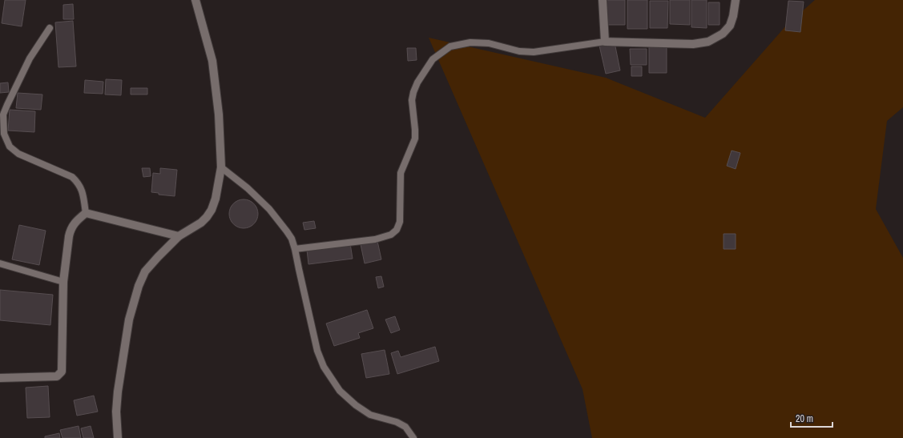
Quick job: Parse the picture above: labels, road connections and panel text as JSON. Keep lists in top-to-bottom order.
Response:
{
  "scale_bar": "20 m"
}
